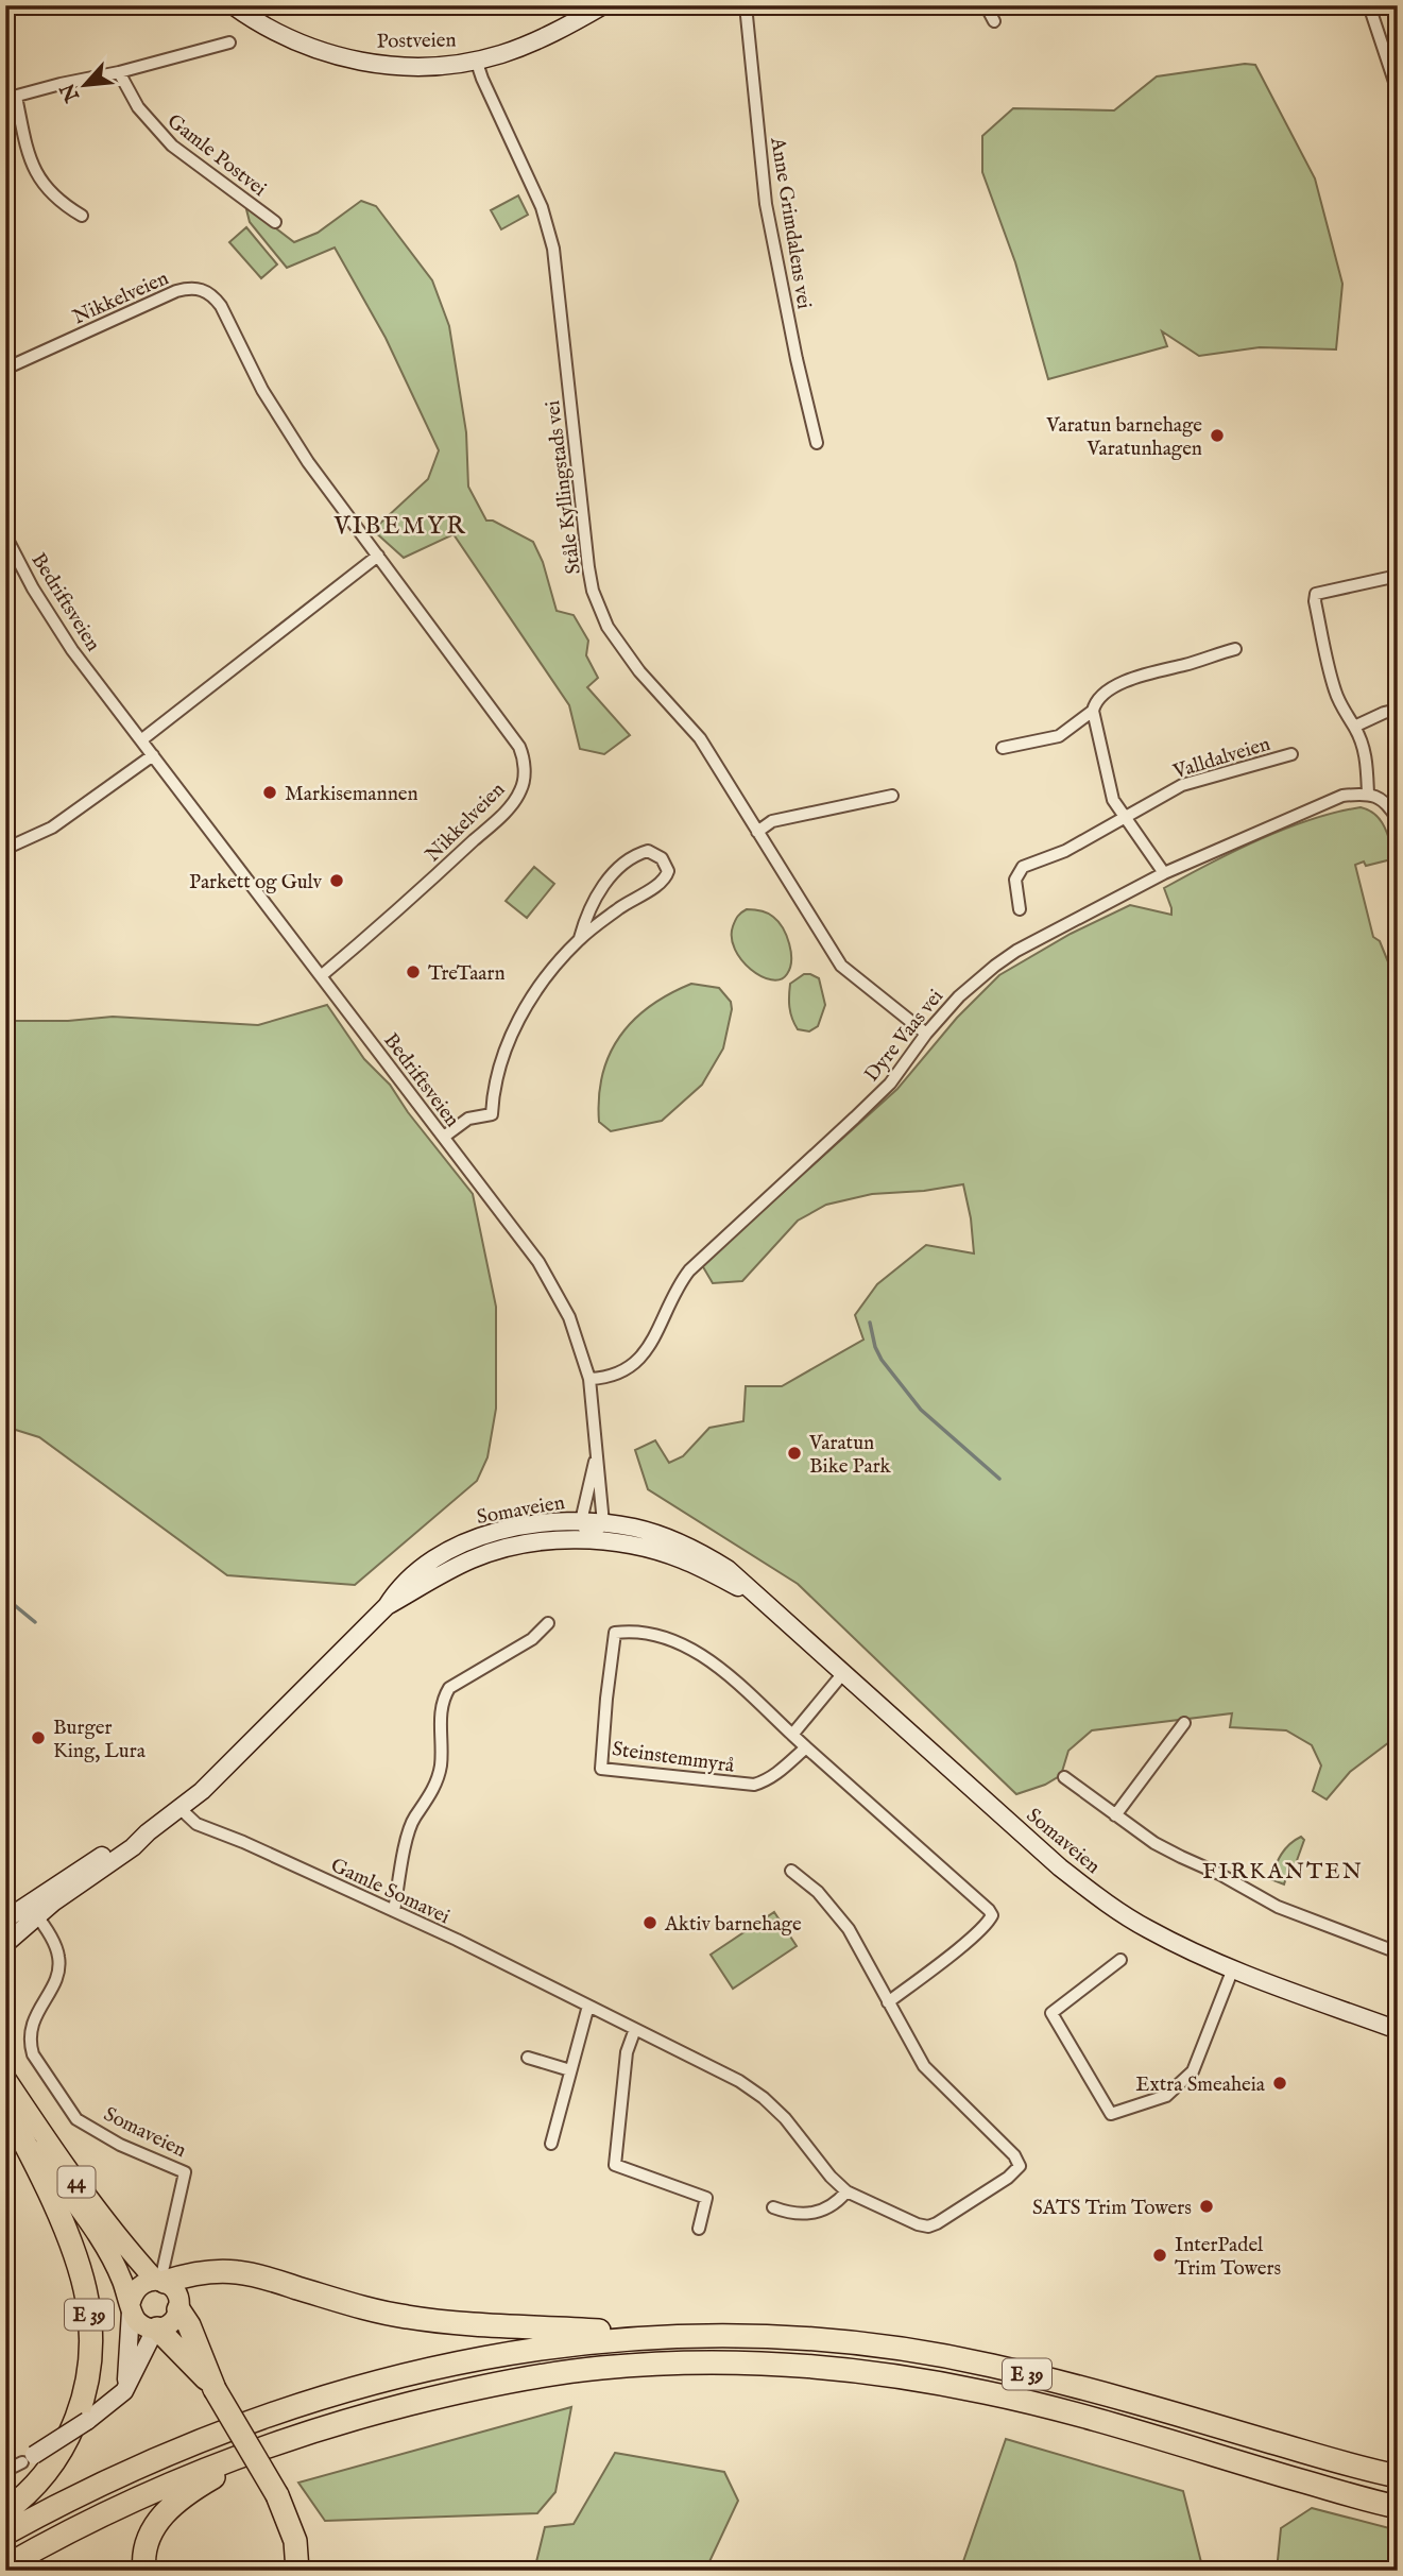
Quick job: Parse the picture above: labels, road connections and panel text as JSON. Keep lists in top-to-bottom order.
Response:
{
  "streets": {
    "highway": ["E 39"],
    "main road": ["Postveien", "Somaveien", "44"],
    "street": [
      "Gamle Postvei",
      "Anne Grimdalens vei",
      "Nikkelveien",
      "Ståle Kyllingstads vei",
      "Bedriftsveien",
      "Valldalveien",
      "Dyre Vaas vei",
      "Steinstemmyrå",
      "Gamle Somavei"
    ]
  },
  "crossings": [
    ["Postveien", "Ståle Kyllingstads vei"],
    ["Nikkelveien", "Bedriftsveien"],
    ["Ståle Kyllingstads vei", "Dyre Vaas vei"],
    ["Bedriftsveien", "Dyre Vaas vei"],
    ["Bedriftsveien", "Somaveien"],
    ["Somaveien", "Gamle Somavei"],
    ["Somaveien", "44"],
    ["Somaveien", "E 39"],
    ["Steinstemmyrå", "Gamle Somavei"],
    ["44", "E 39"]
  ],
  "districts": ["VIBEMYR", "FIRKANTEN"],
  "places": [
    "Varatun barnehage Varatunhagen",
    "Markisemannen",
    "Parkett og Gulv",
    "TreTaarn",
    "Varatun Bike Park",
    "Burger King, Lura",
    "Aktiv barnehage",
    "Extra Smeaheia",
    "SATS Trim Towers",
    "InterPadel Trim Towers"
  ],
  "north": "bottom left"
}
